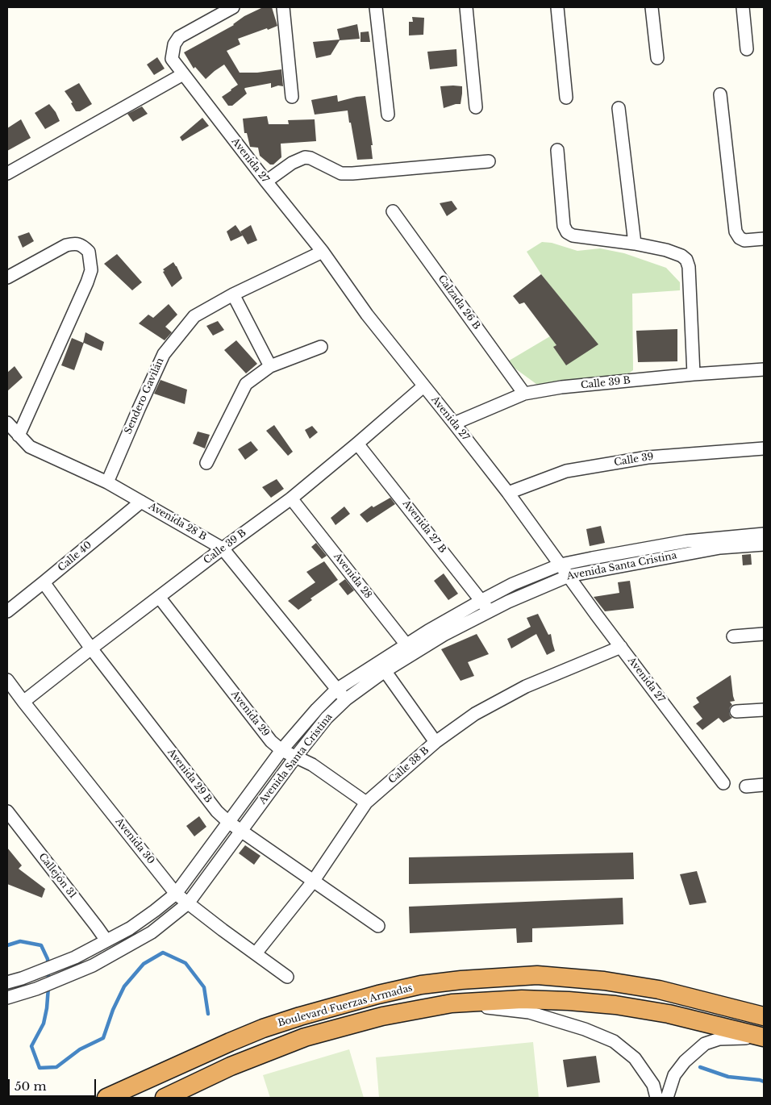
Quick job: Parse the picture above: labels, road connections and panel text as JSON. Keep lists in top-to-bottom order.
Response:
{
  "streets": {
    "highway": ["Boulevard Fuerzas Armadas"],
    "street": [
      "Avenida 27",
      "Calzada 26 B",
      "Calle 39 B",
      "Sendero Gavilán",
      "Calle 39",
      "Avenida 28 B",
      "Avenida 27 B",
      "Calle 40",
      "Avenida Santa Cristina",
      "Avenida 28",
      "Avenida 29",
      "Calle 38 B",
      "Avenida 29 B",
      "Avenida 30",
      "Callejón 31"
    ]
  },
  "crossings": [
    ["Avenida 27", "Calle 39 B"],
    ["Avenida 27", "Sendero Gavilán"],
    ["Avenida 27", "Calle 39"],
    ["Avenida 27", "Avenida Santa Cristina"],
    ["Avenida 27", "Calle 38 B"],
    ["Calzada 26 B", "Calle 39 B"],
    ["Calle 39 B", "Avenida 28 B"],
    ["Calle 39 B", "Avenida 27 B"],
    ["Calle 39 B", "Avenida 28"],
    ["Calle 39 B", "Avenida 29"],
    ["Calle 39 B", "Avenida 29 B"],
    ["Calle 39 B", "Avenida 30"],
    ["Sendero Gavilán", "Avenida 28 B"],
    ["Avenida 28 B", "Calle 40"],
    ["Avenida 28 B", "Avenida Santa Cristina"],
    ["Avenida 27 B", "Avenida Santa Cristina"],
    ["Calle 40", "Avenida 29 B"],
    ["Avenida Santa Cristina", "Avenida 28"],
    ["Avenida Santa Cristina", "Avenida 29"],
    ["Avenida Santa Cristina", "Avenida 29 B"],
    ["Avenida Santa Cristina", "Avenida 30"],
    ["Avenida Santa Cristina", "Callejón 31"],
    ["Avenida 29", "Calle 38 B"],
    ["Calle 38 B", "Avenida 29 B"],
    ["Calle 38 B", "Avenida 30"]
  ],
  "scale_bar": "50 m"
}
